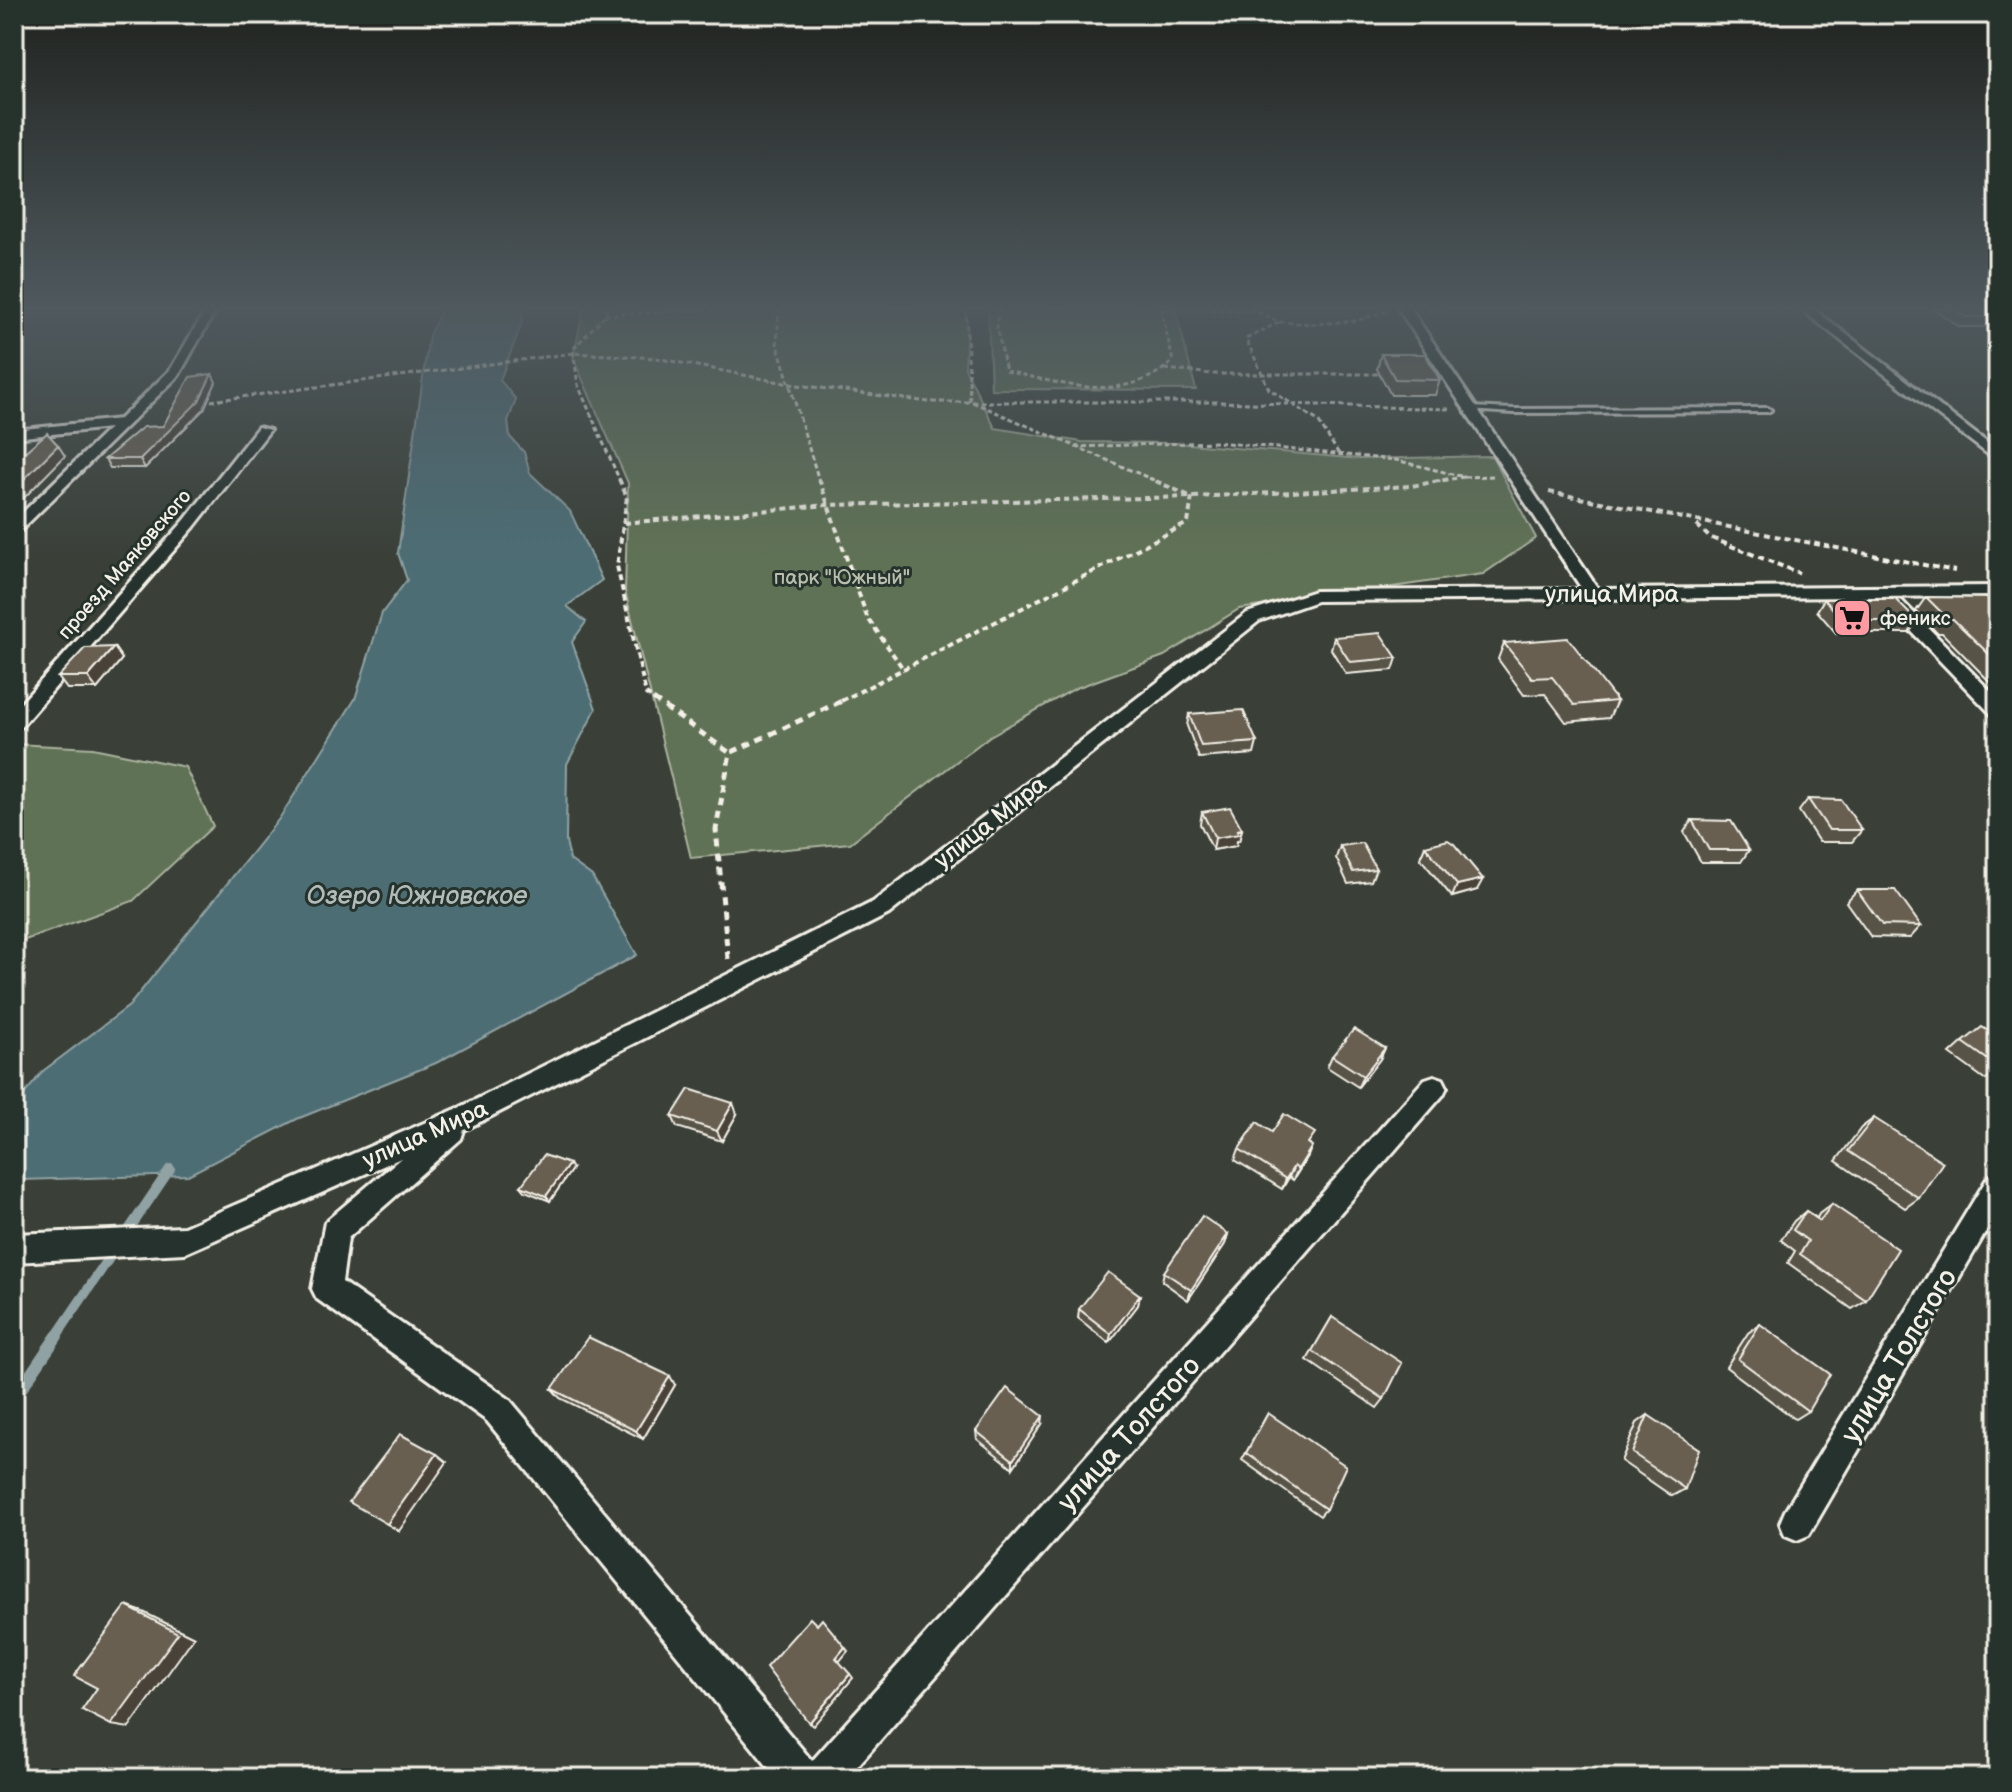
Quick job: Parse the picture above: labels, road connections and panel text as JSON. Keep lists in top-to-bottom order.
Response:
{
  "streets": {
    "street": ["проезд Маяковского", "улица Мира", "улица Толстого"]
  },
  "water": ["Озеро Южновское"],
  "parks": ["парк \"Южный\""],
  "places": {
    "supermarket": ["феникс"]
  }
}
